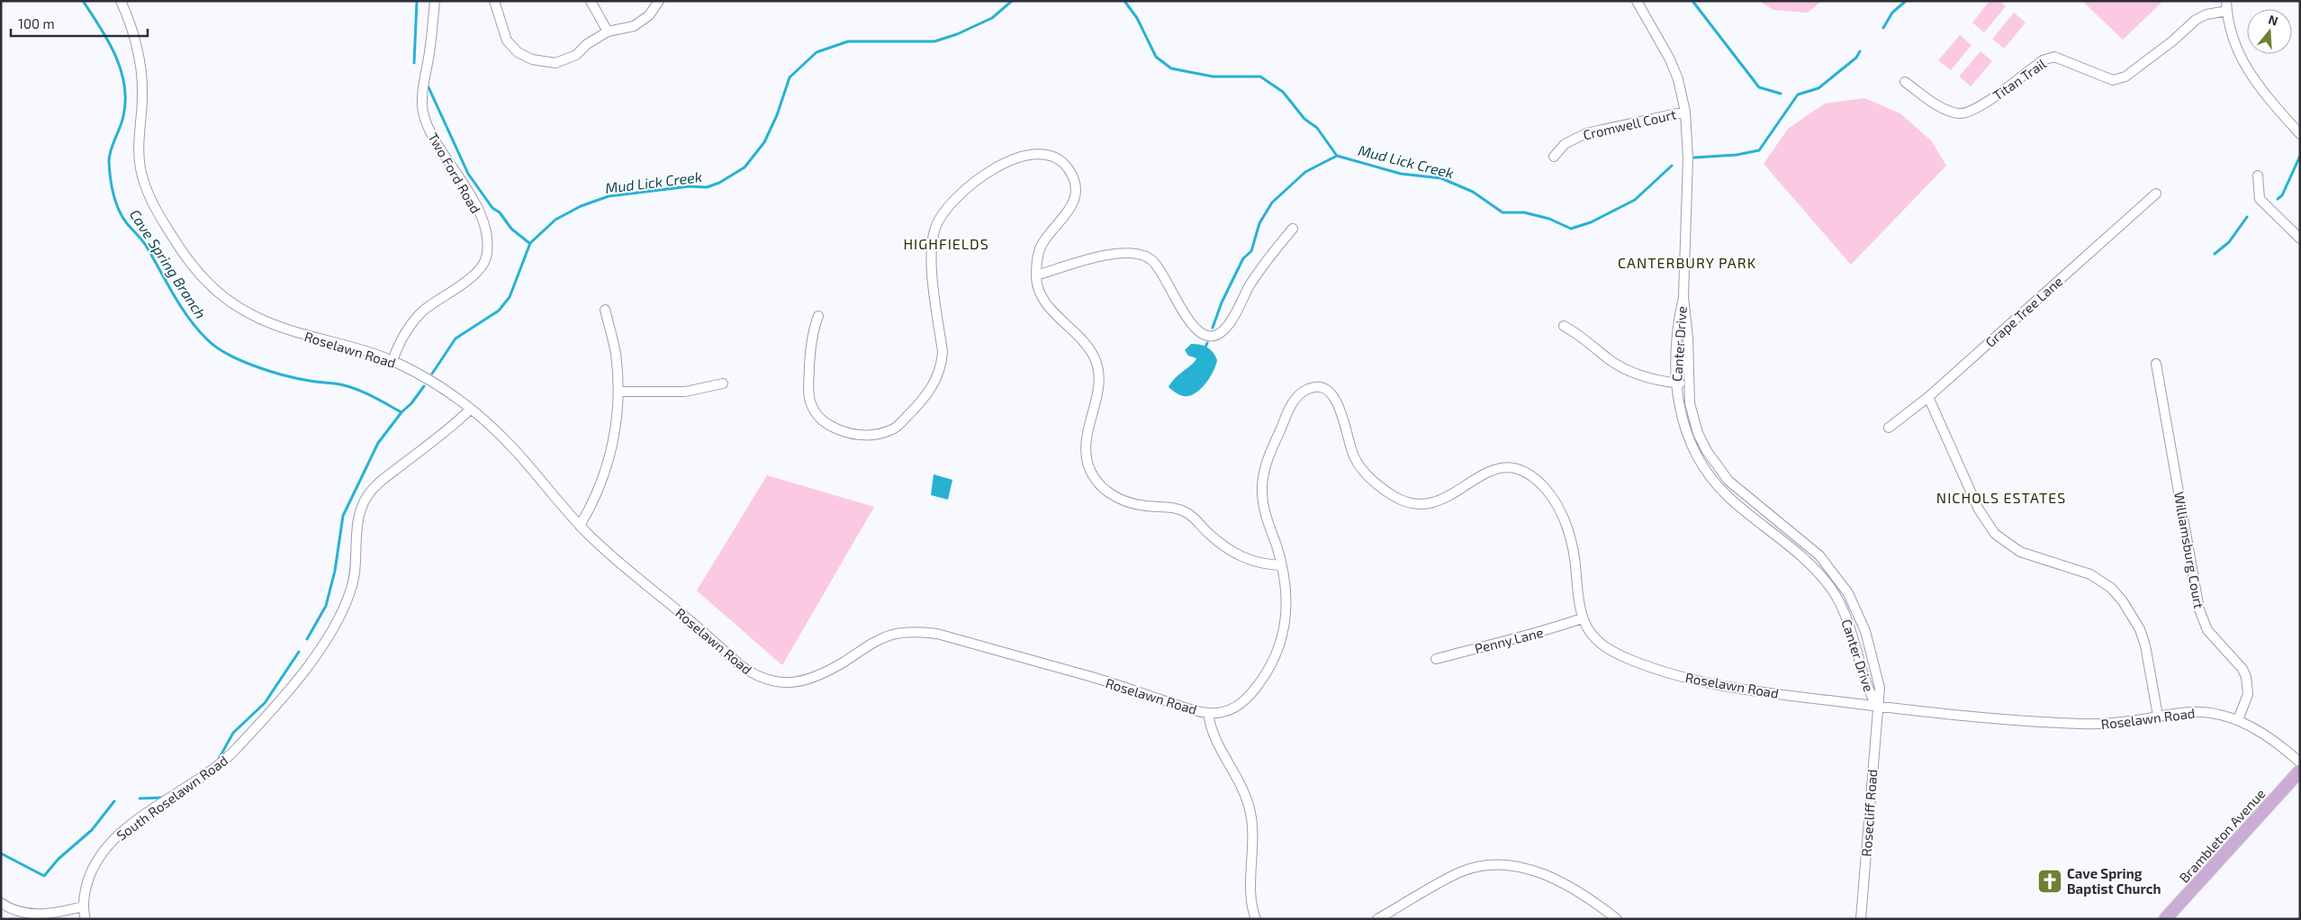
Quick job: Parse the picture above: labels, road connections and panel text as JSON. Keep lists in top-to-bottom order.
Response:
{
  "streets": {
    "main road": ["Brambleton Avenue"],
    "street": [
      "Titan Trail",
      "Cromwell Court",
      "Two Ford Road",
      "Grape Tree Lane",
      "Canter Drive",
      "Roselawn Road",
      "Williamsburg Court",
      "Penny Lane",
      "South Roselawn Road",
      "Rosecliff Road"
    ]
  },
  "crossings": [
    ["Cromwell Court", "Canter Drive"],
    ["Two Ford Road", "Roselawn Road"],
    ["Canter Drive", "Roselawn Road"],
    ["Canter Drive", "Rosecliff Road"],
    ["Roselawn Road", "Williamsburg Court"],
    ["Roselawn Road", "Penny Lane"],
    ["Roselawn Road", "South Roselawn Road"],
    ["Roselawn Road", "Rosecliff Road"]
  ],
  "districts": ["HIGHFIELDS", "CANTERBURY PARK", "NICHOLS ESTATES"],
  "water": ["Mud Lick Creek", "Cave Spring Branch"],
  "places": {
    "church": ["Cave Spring Baptist Church"]
  },
  "scale_bar": "100 m",
  "north": "top"
}
